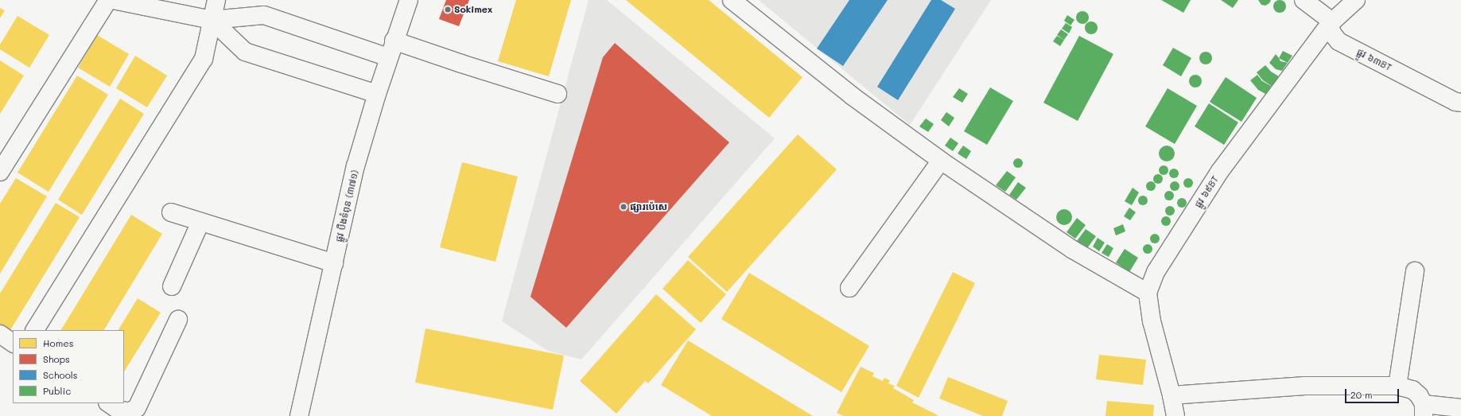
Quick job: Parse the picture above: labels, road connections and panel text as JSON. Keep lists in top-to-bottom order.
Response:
{
  "streets": {
    "street": ["ផ្លូវ ៦៣BT", "ផ្លូវ ៦៩BT", "ផ្លូវ បឹងទំពុន (៣៧១)"]
  },
  "crossings": [
    ["ផ្លូវ ៦៣BT", "ផ្លូវ ៦៩BT"]
  ],
  "places": ["Sokimex", "ផ្សារប៉េសេ"],
  "legend": [
    "Homes",
    "Shops",
    "Schools",
    "Public"
  ],
  "scale_bar": "20 m"
}
